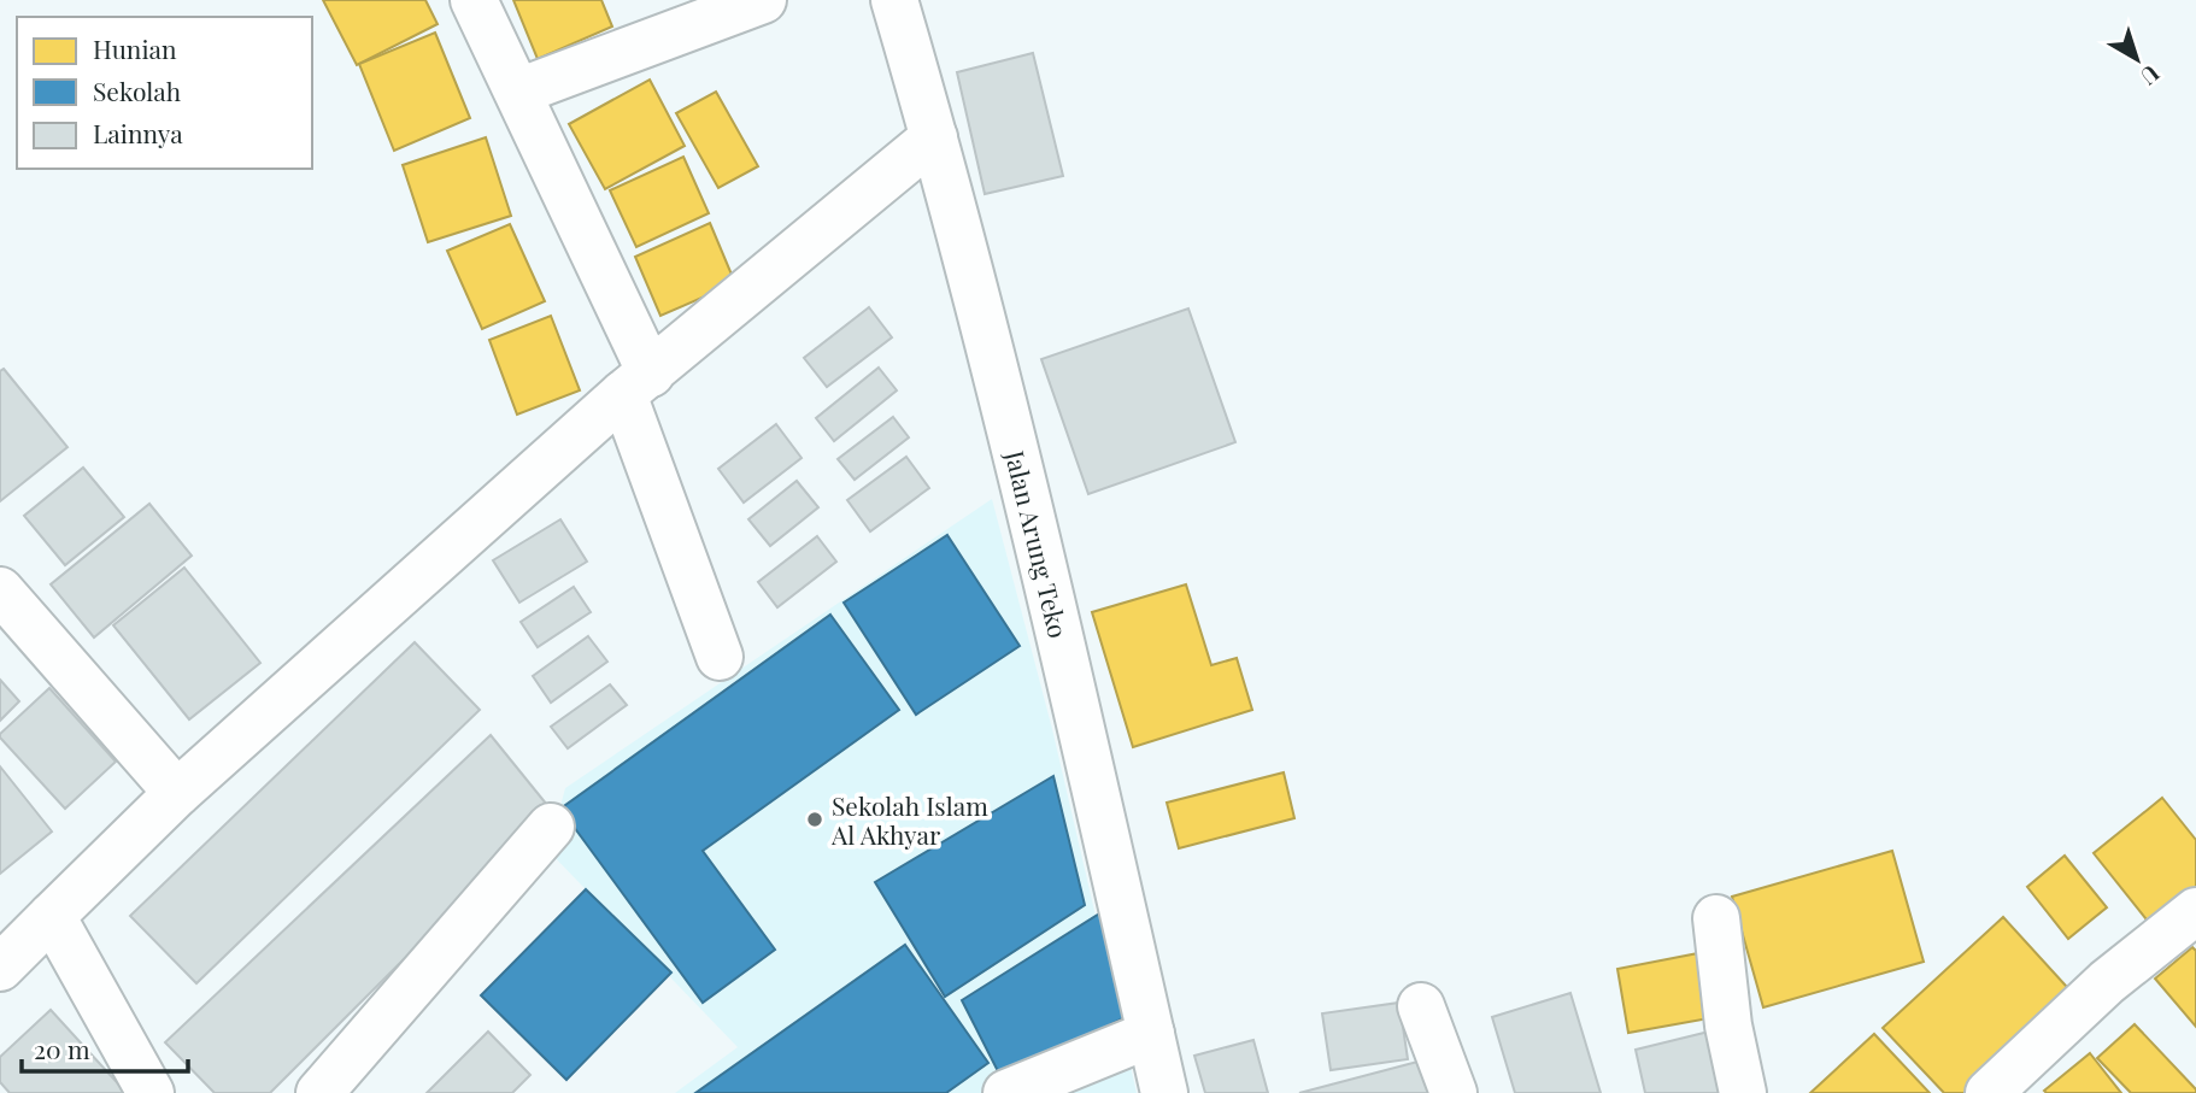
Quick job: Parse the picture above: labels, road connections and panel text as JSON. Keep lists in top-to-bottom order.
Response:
{
  "streets": {
    "street": ["Jalan Arung Teko"]
  },
  "places": ["Sekolah Islam Al Akhyar"],
  "legend": ["Hunian", "Sekolah", "Lainnya"],
  "scale_bar": "20 m",
  "north": "bottom right"
}
